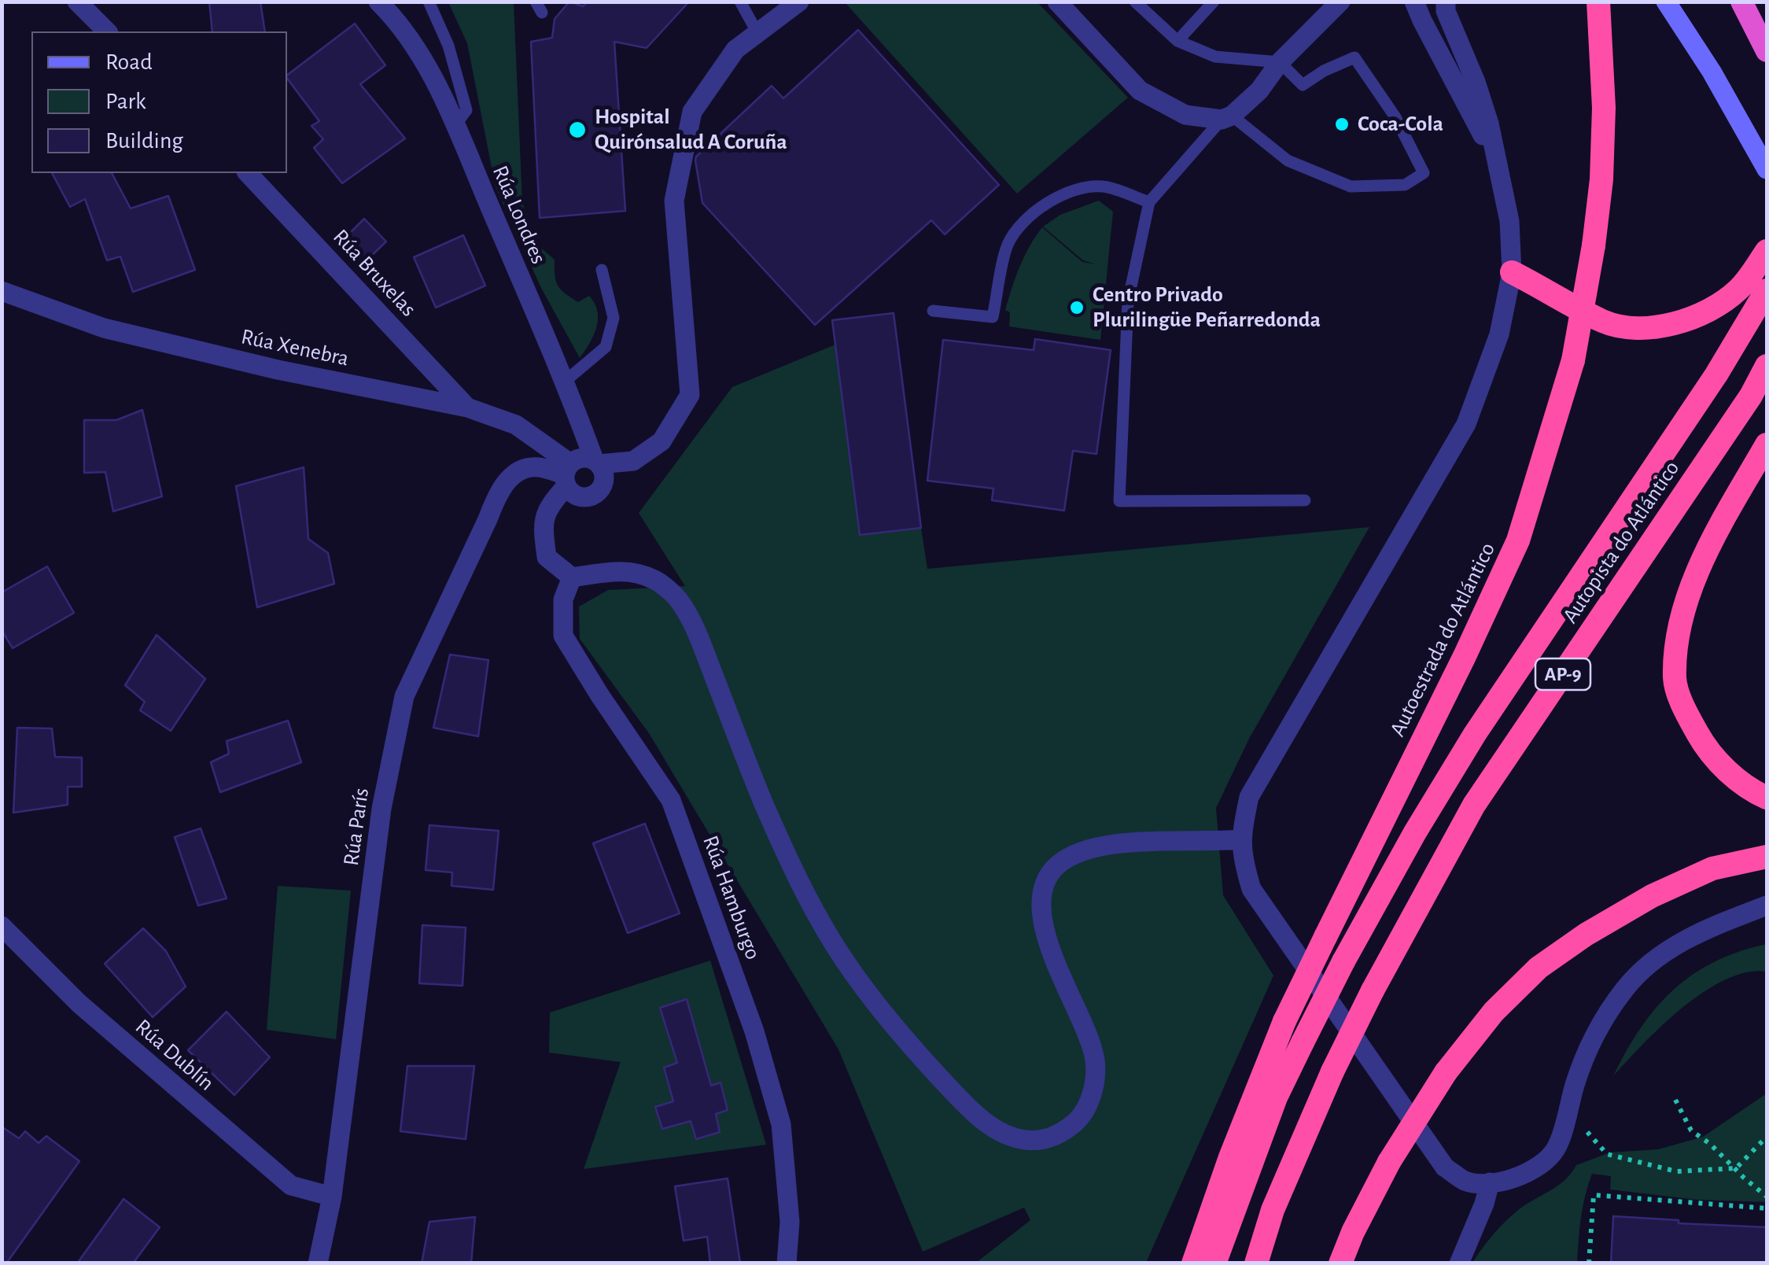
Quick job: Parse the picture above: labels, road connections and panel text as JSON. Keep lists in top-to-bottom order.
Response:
{
  "streets": {
    "highway": ["Autopista do Atlántico", "Autoestrada do Atlántico", "AP-9"],
    "street": [
      "Rúa Londres",
      "Rúa Bruxelas",
      "Rúa Xenebra",
      "Rúa París",
      "Rúa Hamburgo",
      "Rúa Dublín"
    ]
  },
  "crossings": [
    ["Rúa Londres", "Rúa Xenebra"],
    ["Rúa Londres", "Rúa París"],
    ["Rúa Bruxelas", "Rúa Xenebra"],
    ["Rúa Xenebra", "Rúa París"],
    ["Rúa París", "Rúa Dublín"]
  ],
  "places": ["Coca-Cola", "Hospital Quirónsalud A Coruña", "Centro Privado Plurilingüe Peñarredonda"],
  "legend": ["Road", "Park", "Building"]
}
